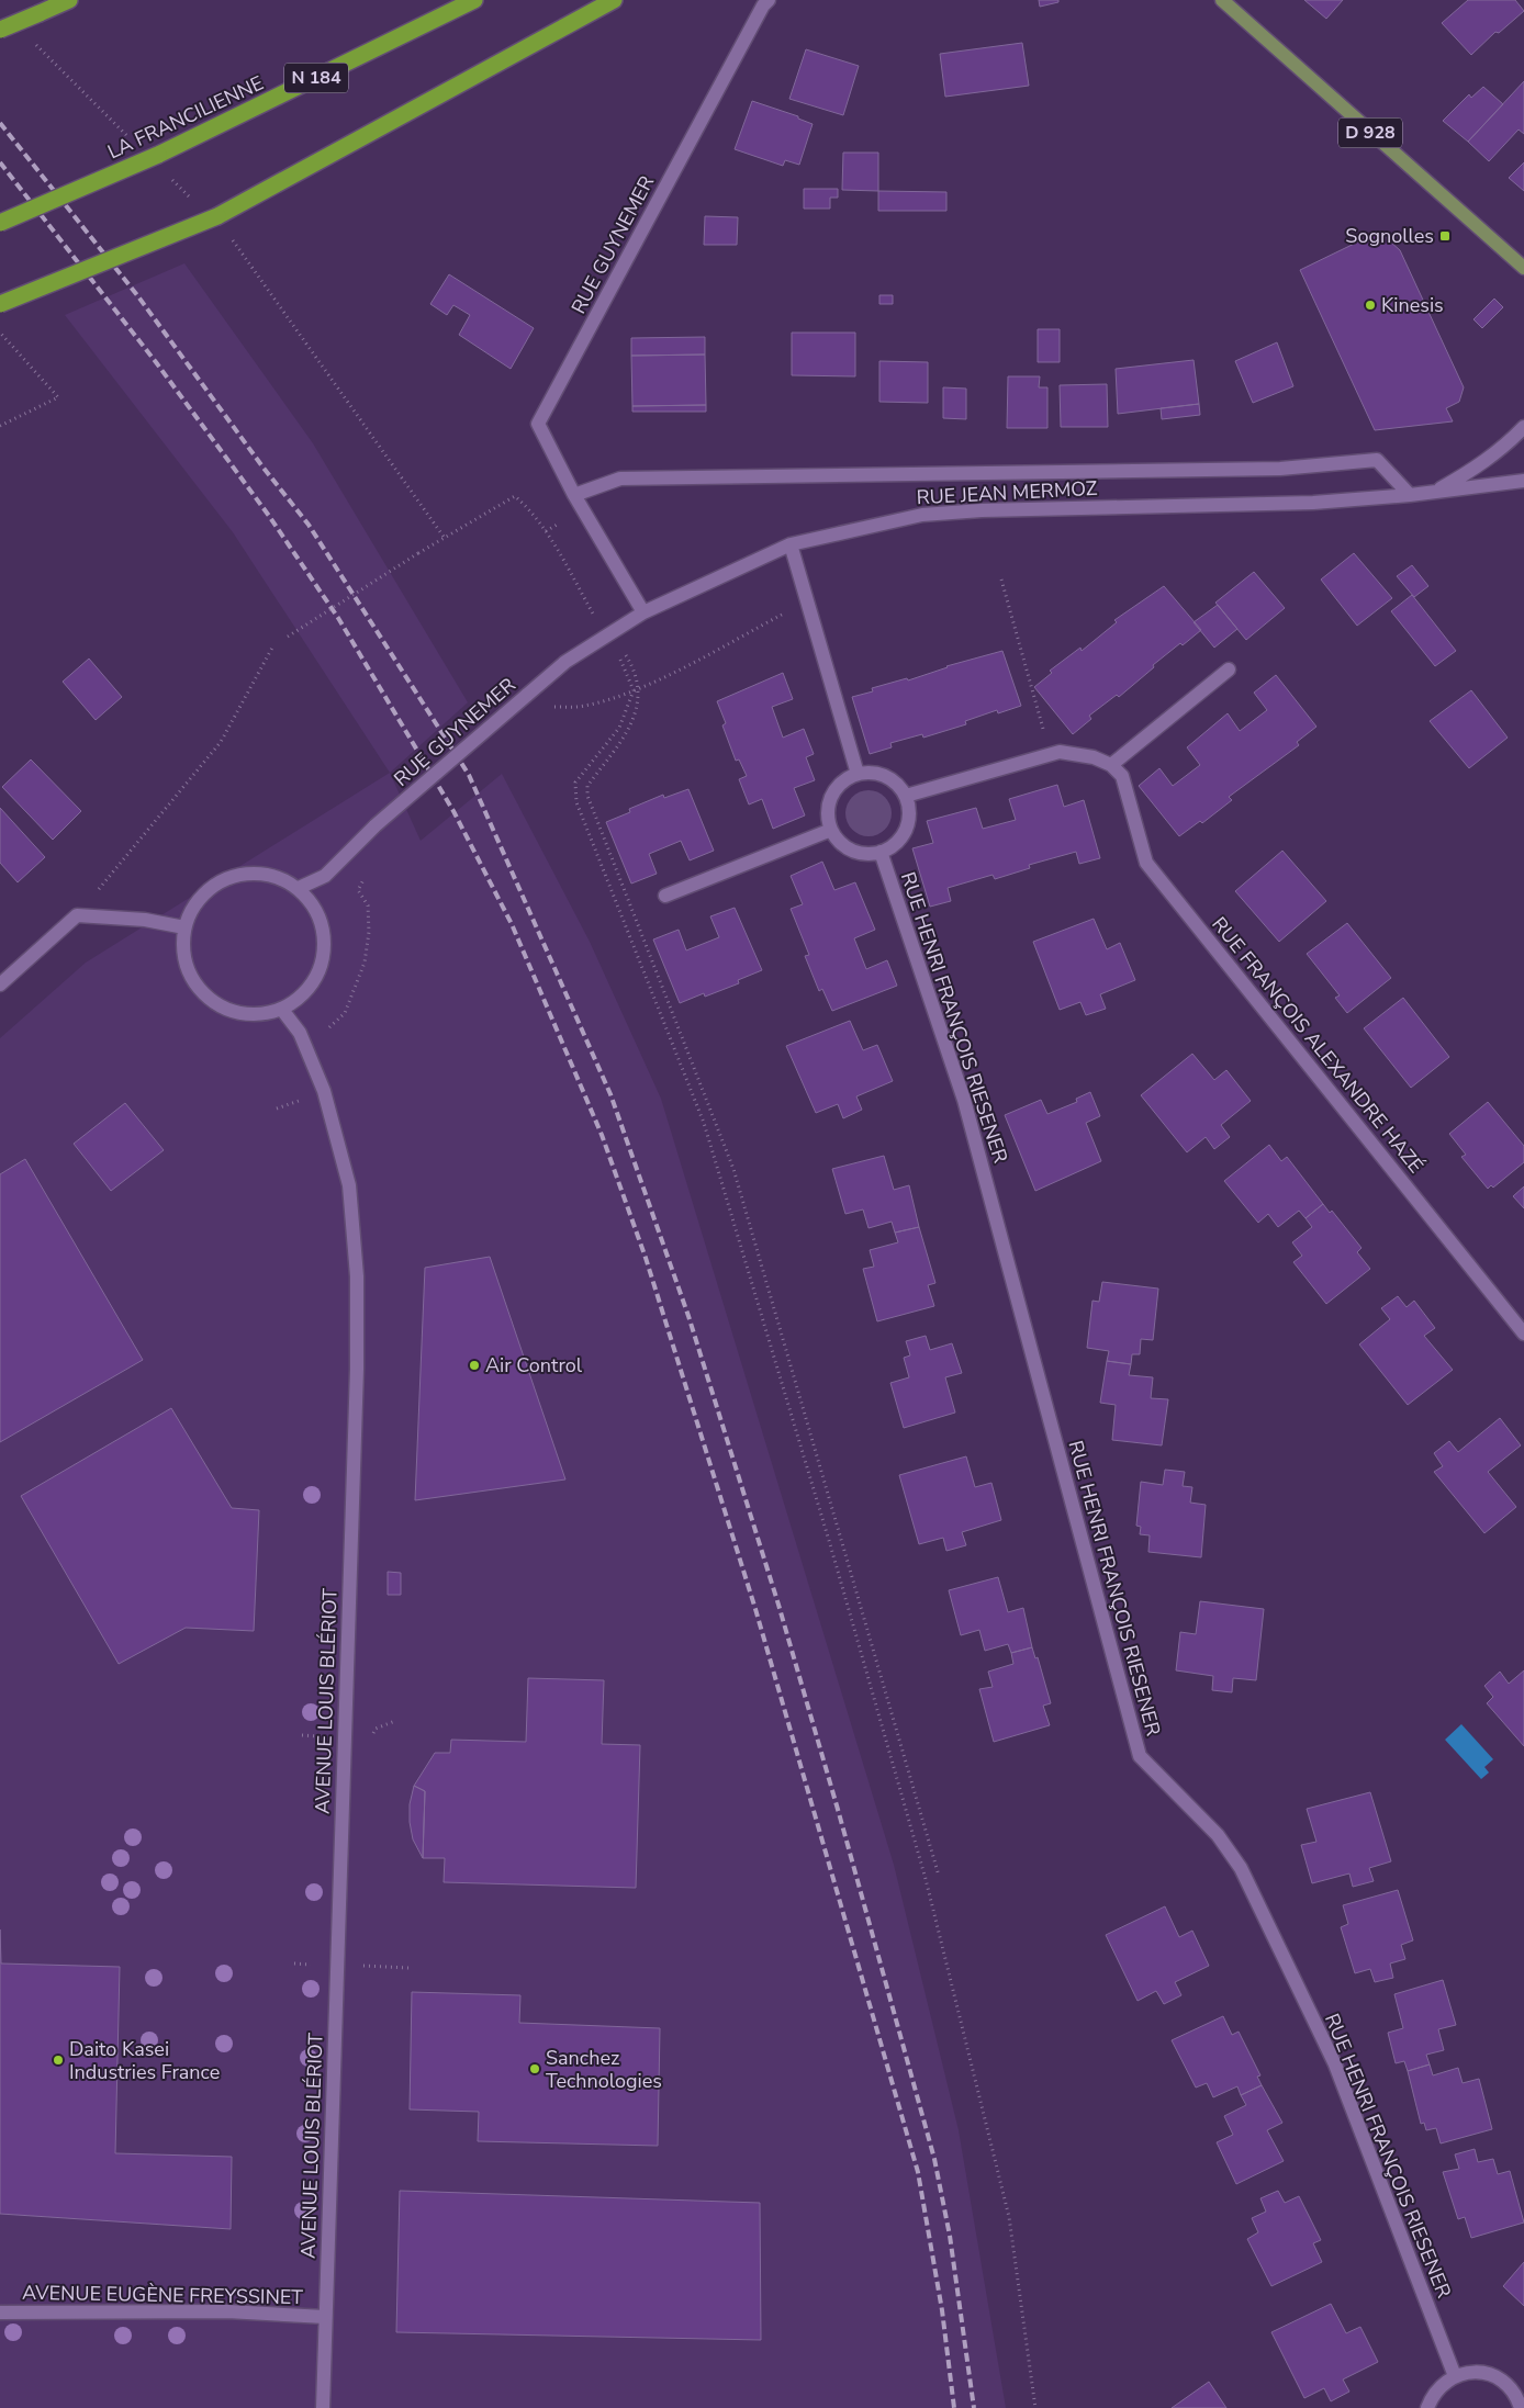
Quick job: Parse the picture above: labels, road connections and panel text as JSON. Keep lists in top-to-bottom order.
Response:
{
  "streets": {
    "highway": ["N 184", "LA FRANCILIENNE"],
    "main road": ["D 928"],
    "street": [
      "RUE GUYNEMER",
      "RUE JEAN MERMOZ",
      "RUE HENRI FRANÇOIS RIESENER",
      "RUE FRANÇOIS ALEXANDRE HAZÉ",
      "AVENUE LOUIS BLÉRIOT",
      "AVENUE EUGÈNE FREYSSINET"
    ]
  },
  "crossings": [
    ["RUE GUYNEMER", "RUE JEAN MERMOZ"],
    ["RUE GUYNEMER", "AVENUE LOUIS BLÉRIOT"],
    ["AVENUE LOUIS BLÉRIOT", "AVENUE EUGÈNE FREYSSINET"]
  ],
  "places": {
    "transit": ["Sognolles"],
    "other": [
      "Kinesis",
      "Air Control",
      "Daito Kasei Industries France",
      "Sanchez Technologies"
    ]
  }
}
